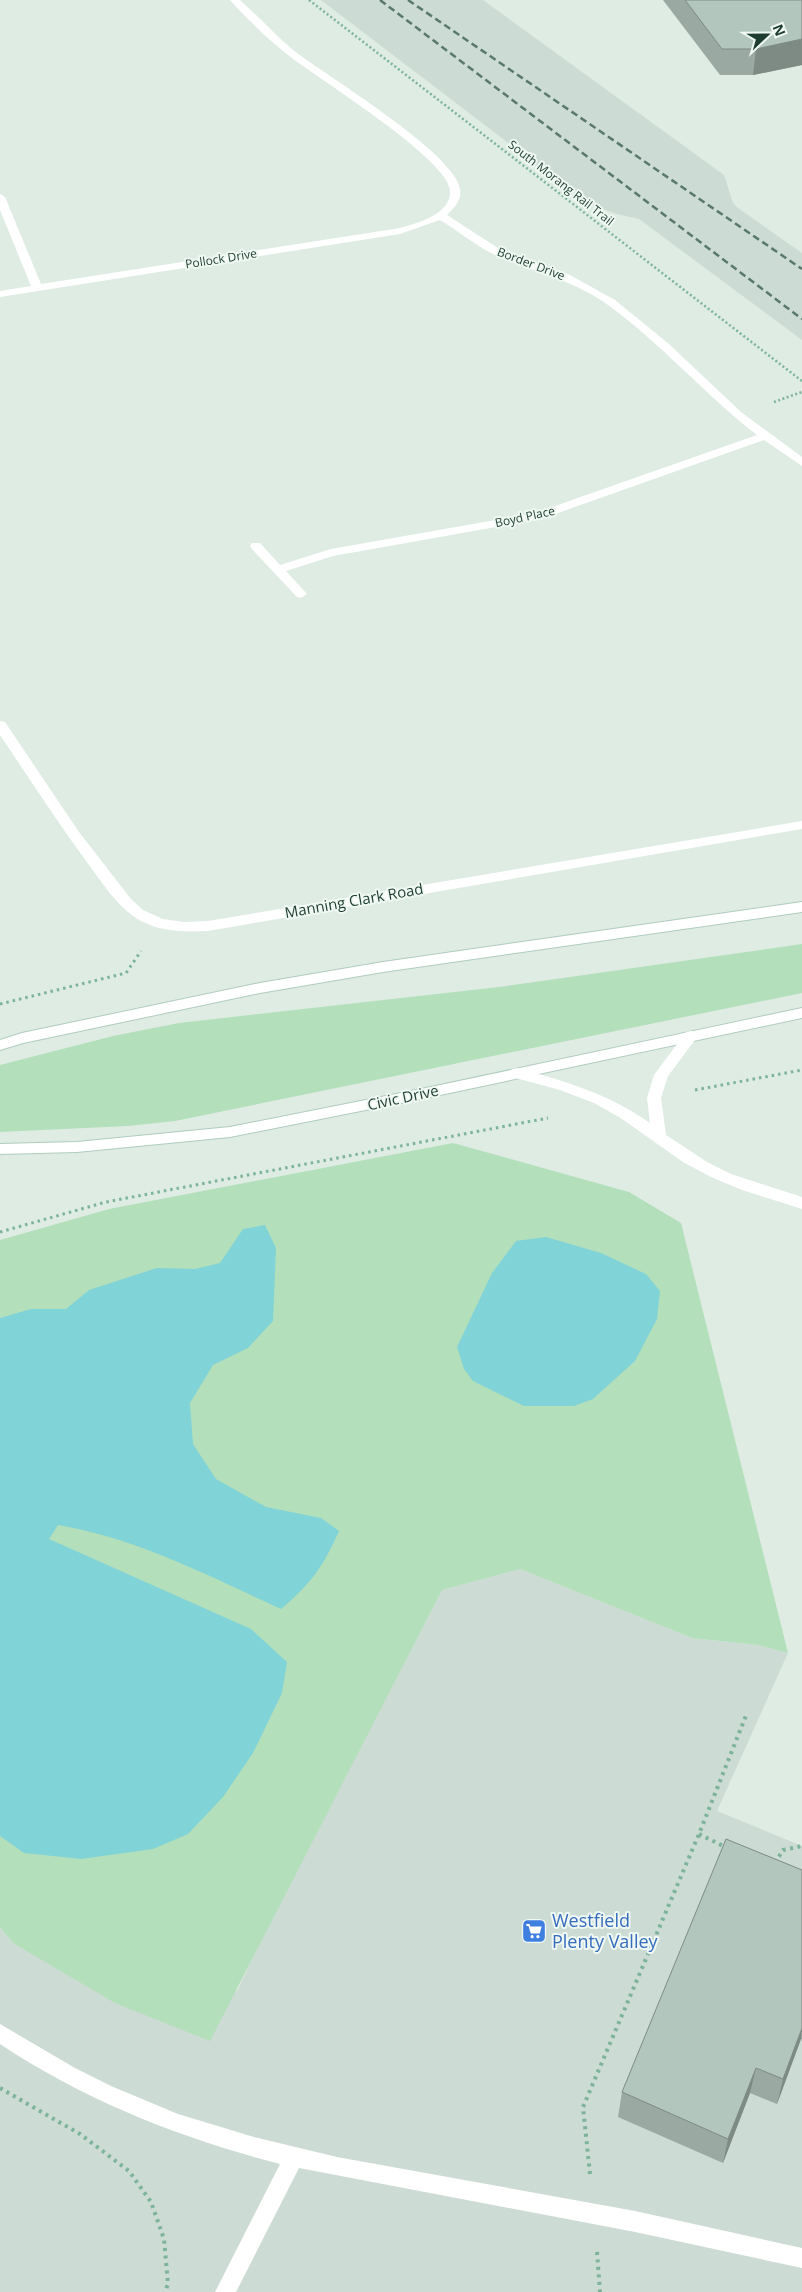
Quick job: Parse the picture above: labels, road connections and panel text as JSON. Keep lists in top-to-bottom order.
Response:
{
  "streets": {
    "street": [
      "Pollock Drive",
      "Border Drive",
      "Boyd Place",
      "Manning Clark Road",
      "Civic Drive"
    ],
    "path": ["South Morang Rail Trail"]
  },
  "crossings": [
    ["Pollock Drive", "Border Drive"],
    ["Border Drive", "Boyd Place"]
  ],
  "places": {
    "supermarket": ["Westfield Plenty Valley"]
  },
  "north": "right"
}
